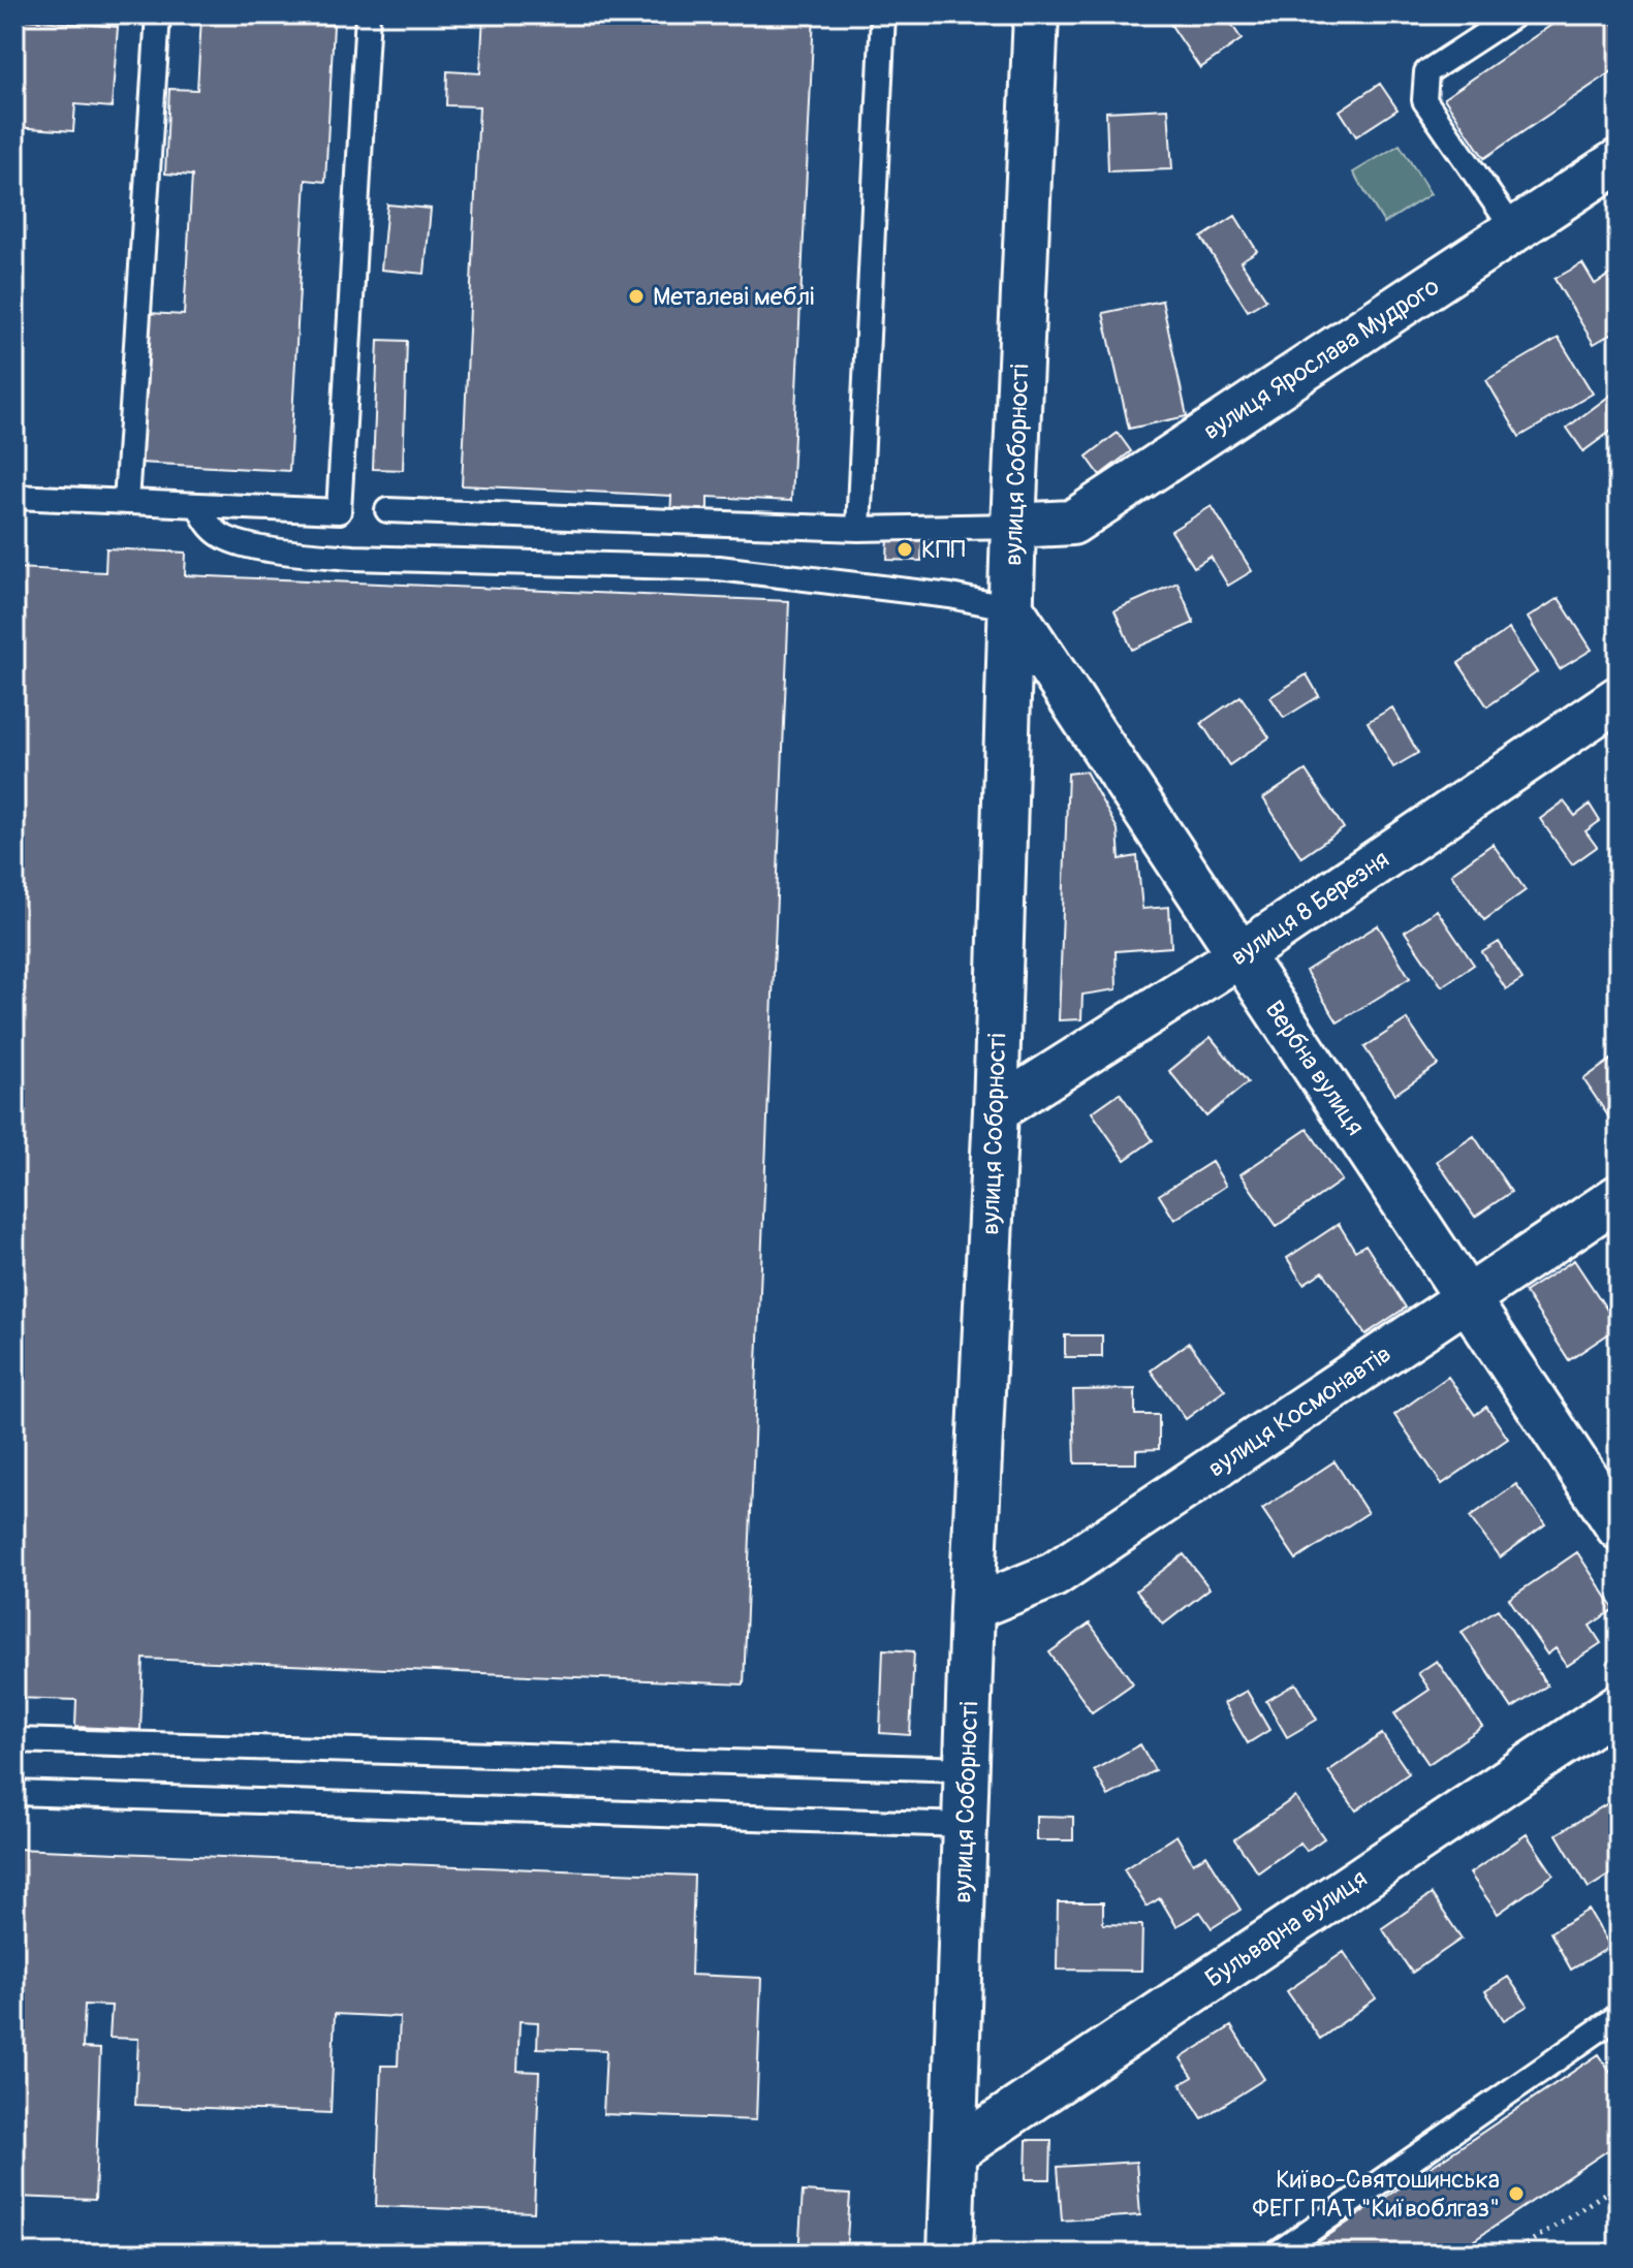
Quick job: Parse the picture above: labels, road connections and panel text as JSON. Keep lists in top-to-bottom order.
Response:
{
  "streets": {
    "street": [
      "вулиця Ярослава Мудрого",
      "вулиця Соборності",
      "вулиця 8 Березня",
      "Вербна вулиця",
      "вулиця Космонавтів",
      "Бульварна вулиця"
    ]
  },
  "crossings": [
    ["вулиця Ярослава Мудрого", "вулиця Соборності"],
    ["вулиця Соборності", "вулиця 8 Березня"],
    ["вулиця Соборності", "Вербна вулиця"],
    ["вулиця Соборності", "вулиця Космонавтів"],
    ["вулиця Соборності", "Бульварна вулиця"],
    ["вулиця 8 Березня", "Вербна вулиця"],
    ["Вербна вулиця", "вулиця Космонавтів"]
  ],
  "places": ["Металеві меблі", "КПП", "Київо-Святошинська ФЕГГ ПАТ \"Київоблгаз\""]
}
